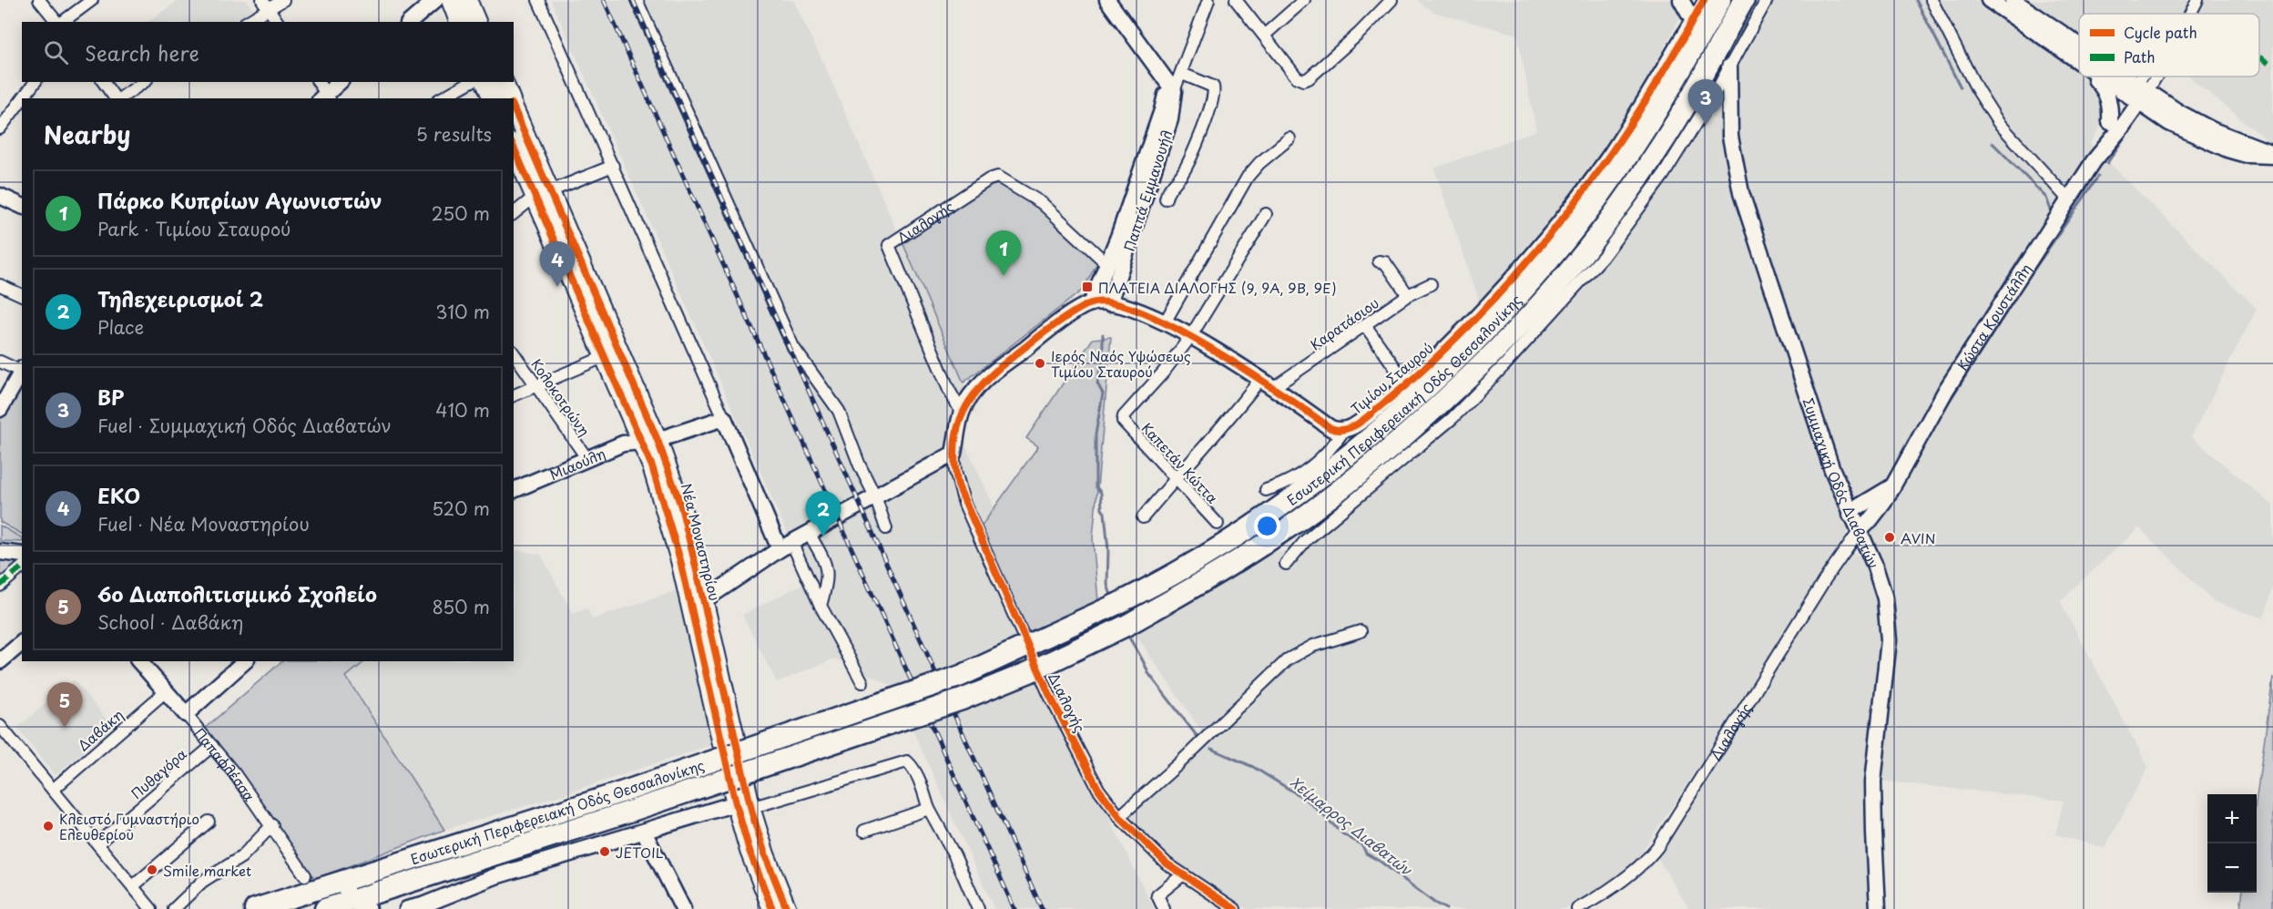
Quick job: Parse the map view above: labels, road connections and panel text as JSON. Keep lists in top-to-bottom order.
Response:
{
  "streets": {
    "highway": ["Εσωτερική Περιφερειακή Οδός Θεσσαλονίκης"],
    "main road": ["Νέα Μοναστηρίου"],
    "street": [
      "Παππά Εμμανουήλ",
      "Διαλογής",
      "Κώστα Κρυστάλλη",
      "Καρατάσιου",
      "Τιμίου Σταυρού",
      "Κολοκοτρώνη",
      "Καπετάν Κώττα",
      "Μιαούλη",
      "Συμμαχική Οδός Διαβατών",
      "Δαβάκη",
      "Παπαφλέσσα",
      "Πυθαγόρα"
    ]
  },
  "crossings": [
    ["Παππά Εμμανουήλ", "Διαλογής"],
    ["Παππά Εμμανουήλ", "Τιμίου Σταυρού"],
    ["Διαλογής", "Κώστα Κρυστάλλη"],
    ["Διαλογής", "Συμμαχική Οδός Διαβατών"],
    ["Κώστα Κρυστάλλη", "Συμμαχική Οδός Διαβατών"],
    ["Καρατάσιου", "Τιμίου Σταυρού"],
    ["Τιμίου Σταυρού", "Καπετάν Κώττα"],
    ["Κολοκοτρώνη", "Μιαούλη"],
    ["Μιαούλη", "Νέα Μοναστηρίου"],
    ["Δαβάκη", "Παπαφλέσσα"],
    ["Παπαφλέσσα", "Πυθαγόρα"]
  ],
  "water": ["Χείμαρρος Διαβατών"],
  "places": {
    "transit": ["ΠΛΑΤΕΙΑ ΔΙΑΛΟΓΗΣ (9, 9Α, 9Β, 9Ε)"],
    "other": [
      "Ιερός Ναός Υψώσεως Τιμίου Σταυρού",
      "AVIN",
      "Κλειστό Γυμναστήριο Ελευθερίου",
      "JETOIL",
      "Smile market"
    ]
  },
  "legend": ["Cycle path", "Path"],
  "page": {
    "search": "Search here",
    "pins": [
      "3",
      "1",
      "4",
      "2",
      "5"
    ],
    "heading": ["Nearby", "5 results"],
    "list": [
      {
        "mark": "1",
        "name": "Πάρκο Κυπρίων Αγωνιστών",
        "note": "Park · Τιμίου Σταυρού",
        "value": "250 m"
      },
      {
        "mark": "2",
        "name": "Τηλεχειρισμοί 2",
        "note": "Place",
        "value": "310 m"
      },
      {
        "mark": "3",
        "name": "BP",
        "note": "Fuel · Συμμαχική Οδός Διαβατών",
        "value": "410 m"
      },
      {
        "mark": "4",
        "name": "EKO",
        "note": "Fuel · Νέα Μοναστηρίου",
        "value": "520 m"
      },
      {
        "mark": "5",
        "name": "6ο Διαπολιτισμικό Σχολείο",
        "note": "School · Δαβάκη",
        "value": "850 m"
      }
    ],
    "map_buttons": ["+", "−"]
  }
}
